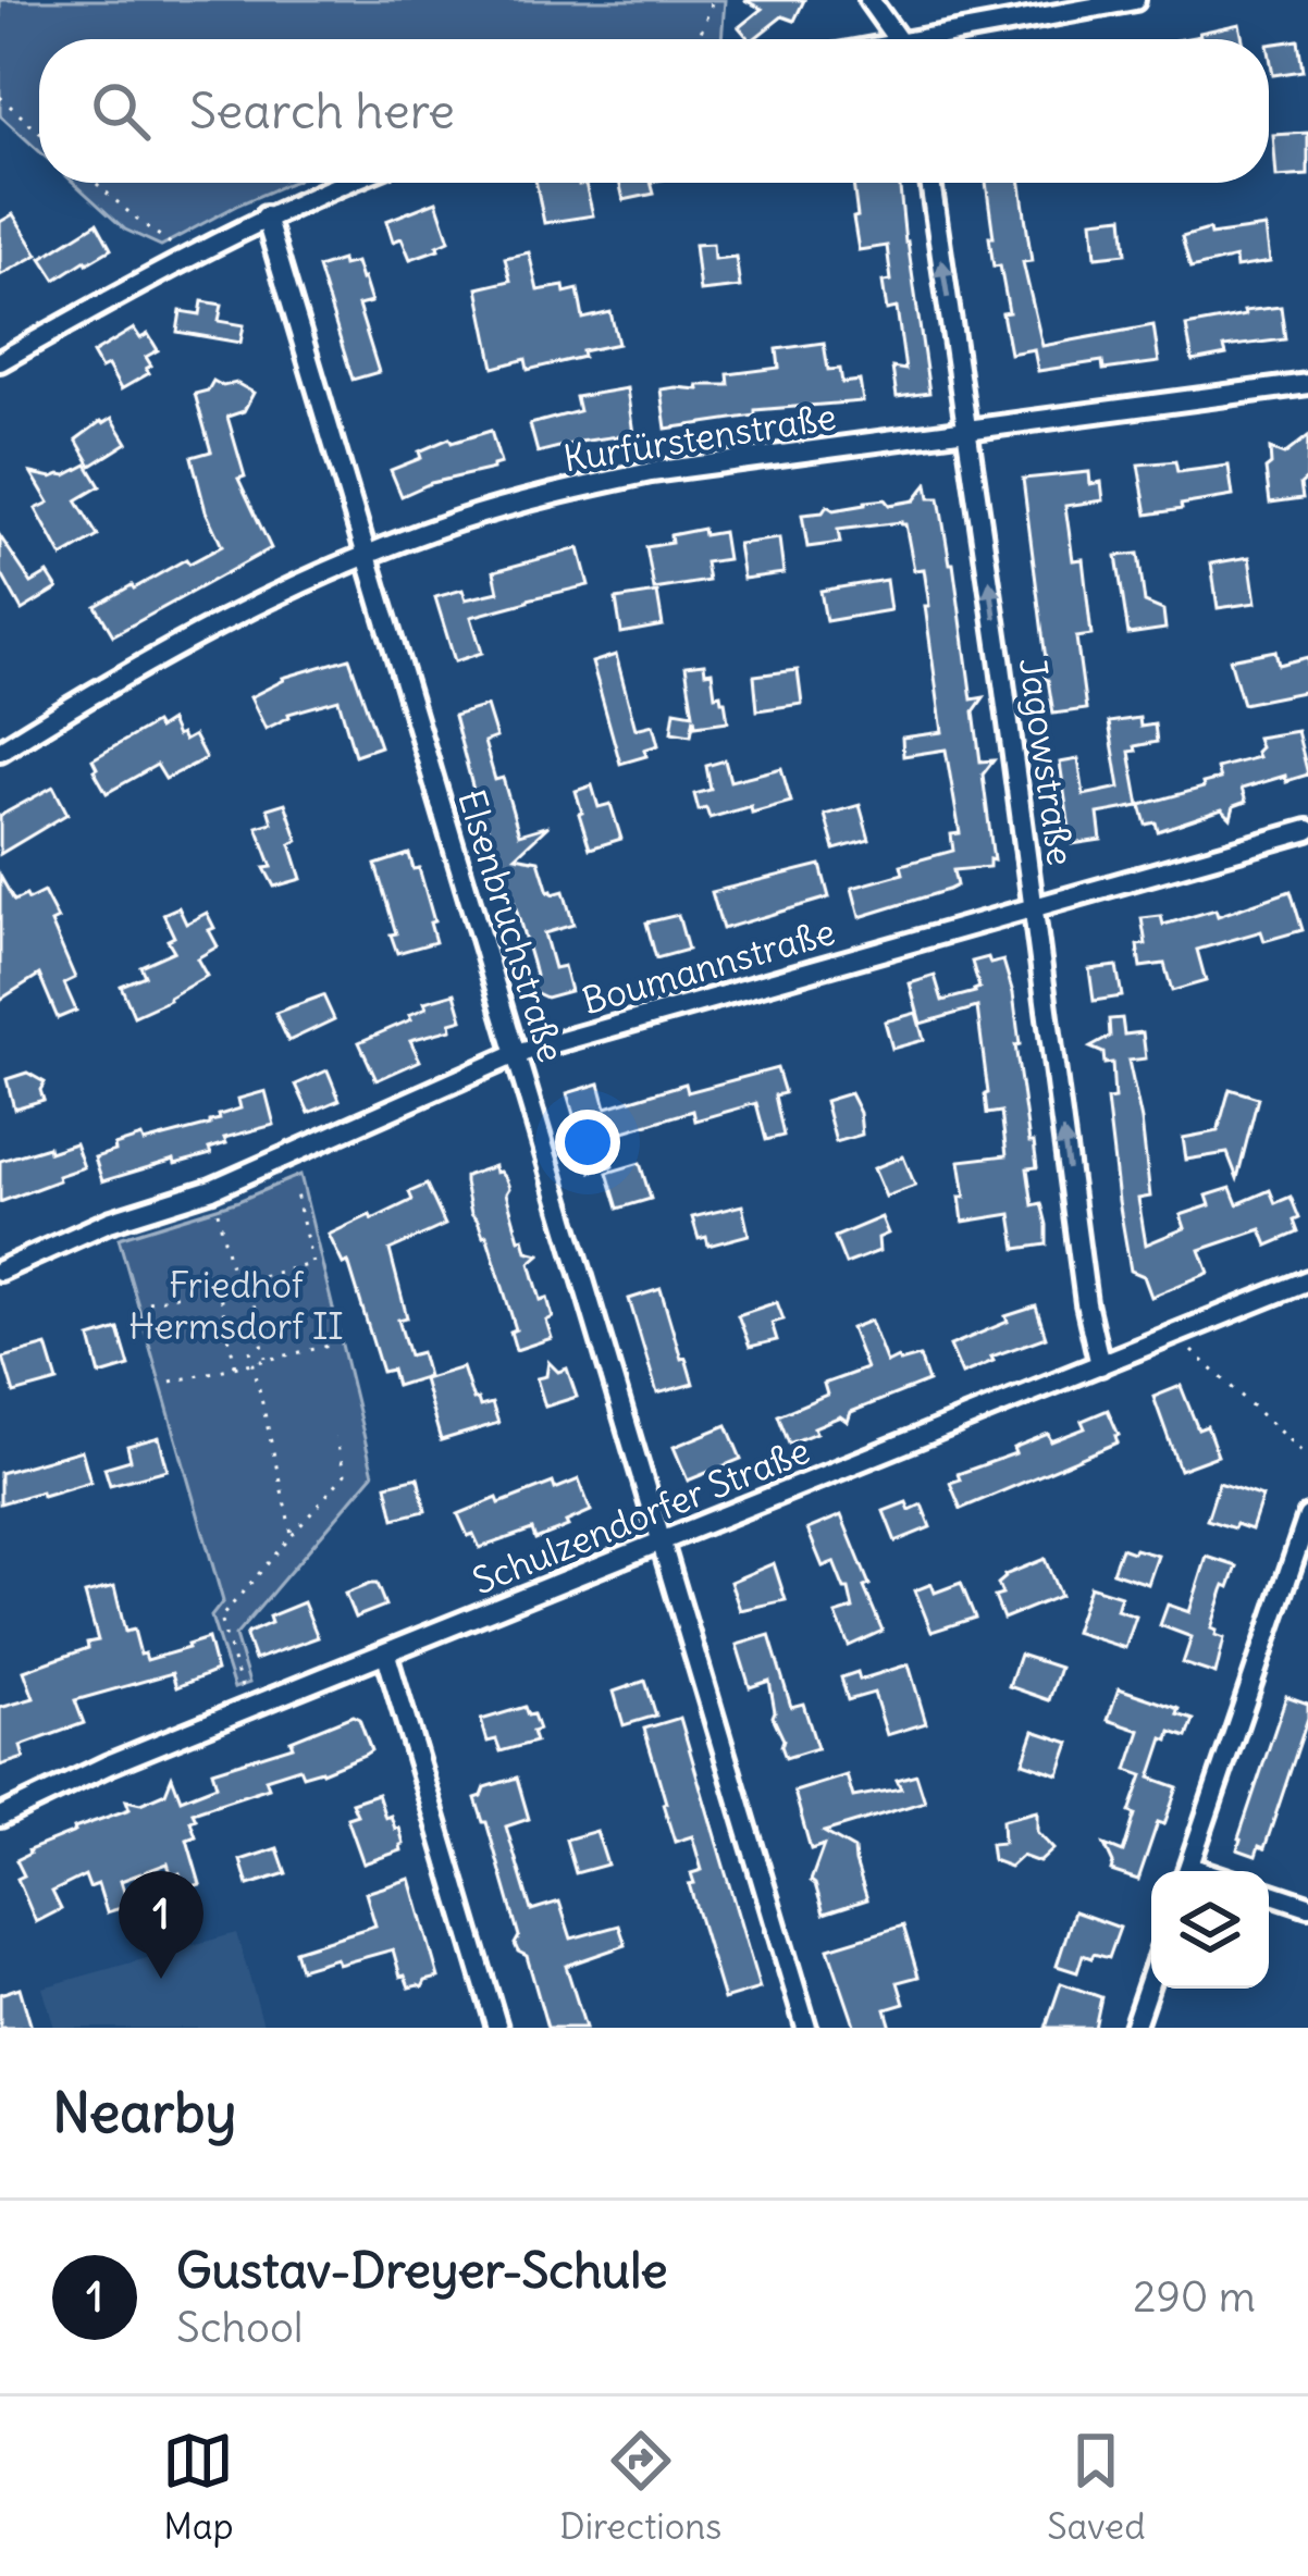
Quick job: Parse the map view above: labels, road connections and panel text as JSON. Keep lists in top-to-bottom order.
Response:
{
  "streets": {
    "street": [
      "Kurfürstenstraße",
      "Jagowstraße",
      "Elsenbruchstraße",
      "Boumannstraße",
      "Schulzendorfer Straße"
    ]
  },
  "crossings": [
    ["Kurfürstenstraße", "Jagowstraße"],
    ["Kurfürstenstraße", "Elsenbruchstraße"],
    ["Jagowstraße", "Boumannstraße"],
    ["Jagowstraße", "Schulzendorfer Straße"],
    ["Elsenbruchstraße", "Boumannstraße"],
    ["Elsenbruchstraße", "Schulzendorfer Straße"]
  ],
  "one_way": ["Jagowstraße"],
  "parks": ["Friedhof Hermsdorf II"],
  "page": {
    "search": "Search here",
    "pins": "1",
    "heading": "Nearby",
    "list": [
      {
        "mark": "1",
        "name": "Gustav-Dreyer-Schule",
        "note": "School",
        "value": "290 m"
      }
    ],
    "nav": ["Map", "Directions", "Saved"]
  }
}
